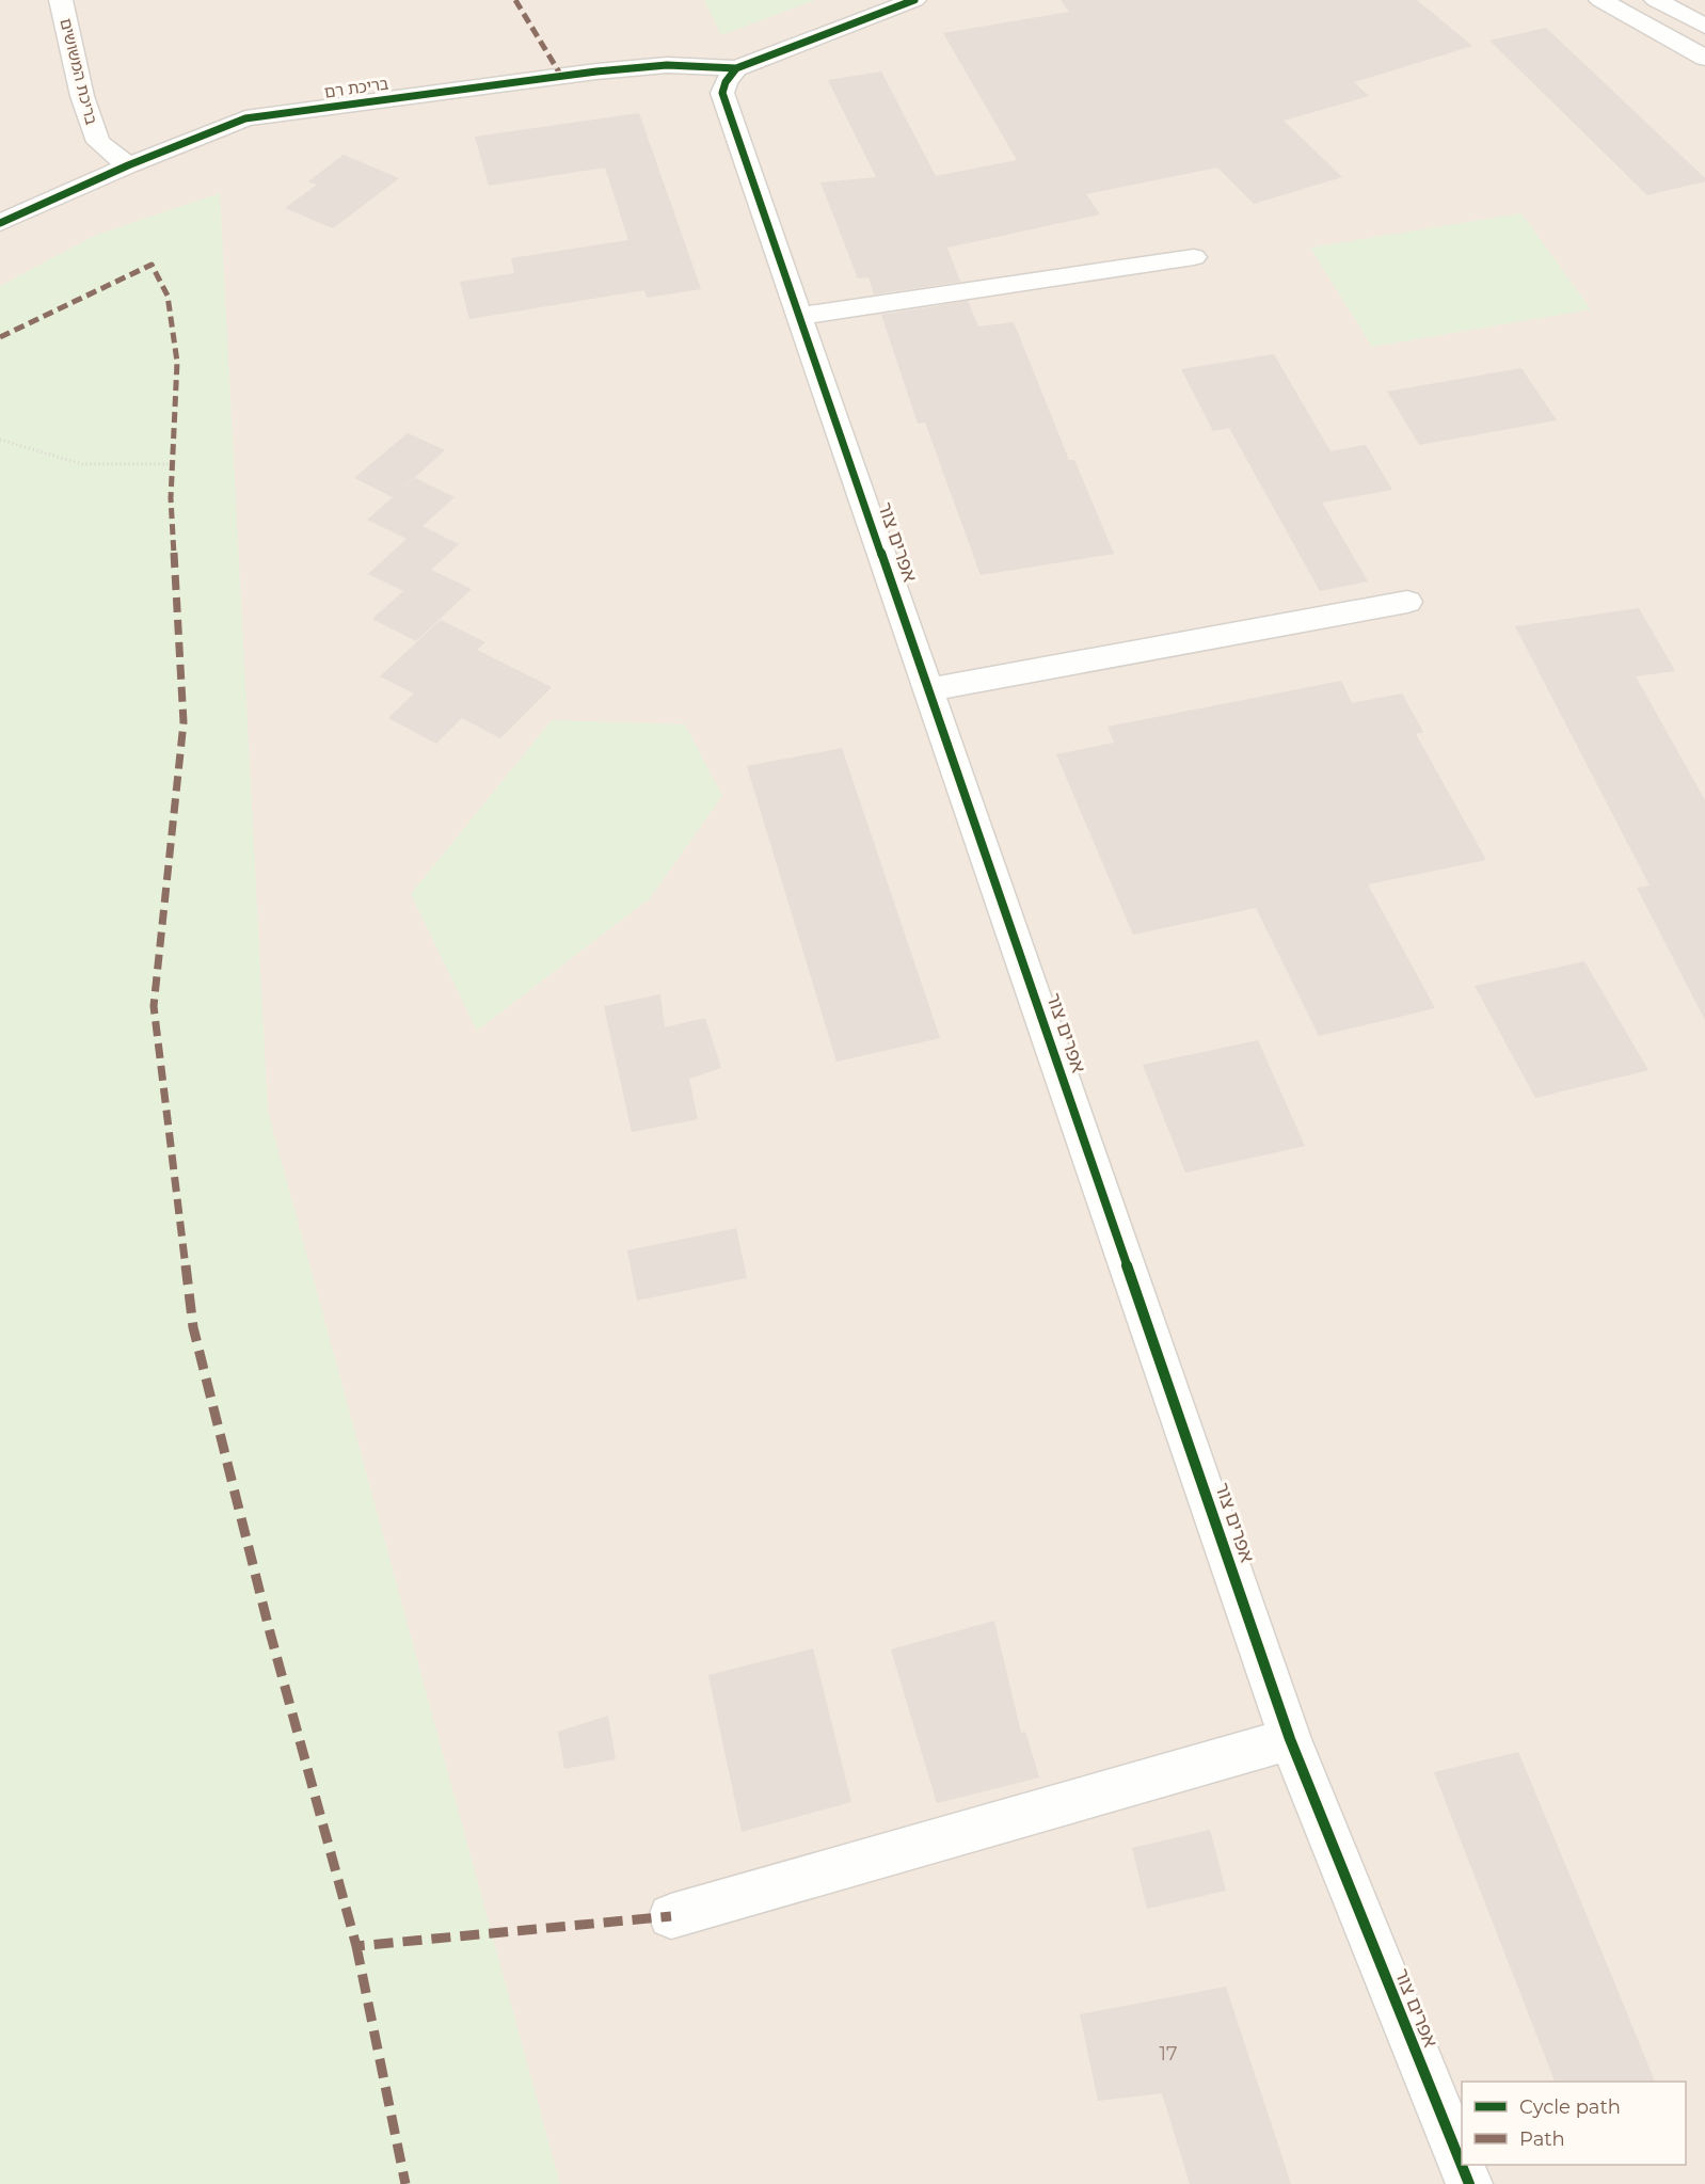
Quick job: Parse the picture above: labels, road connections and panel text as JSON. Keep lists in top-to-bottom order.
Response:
{
  "streets": {
    "street": ["בריכת המשושים", "בריכת רם", "אפרים צור"]
  },
  "crossings": [
    ["בריכת המשושים", "בריכת רם"],
    ["בריכת רם", "אפרים צור"]
  ],
  "house_numbers": ["17"],
  "legend": ["Cycle path", "Path"]
}
